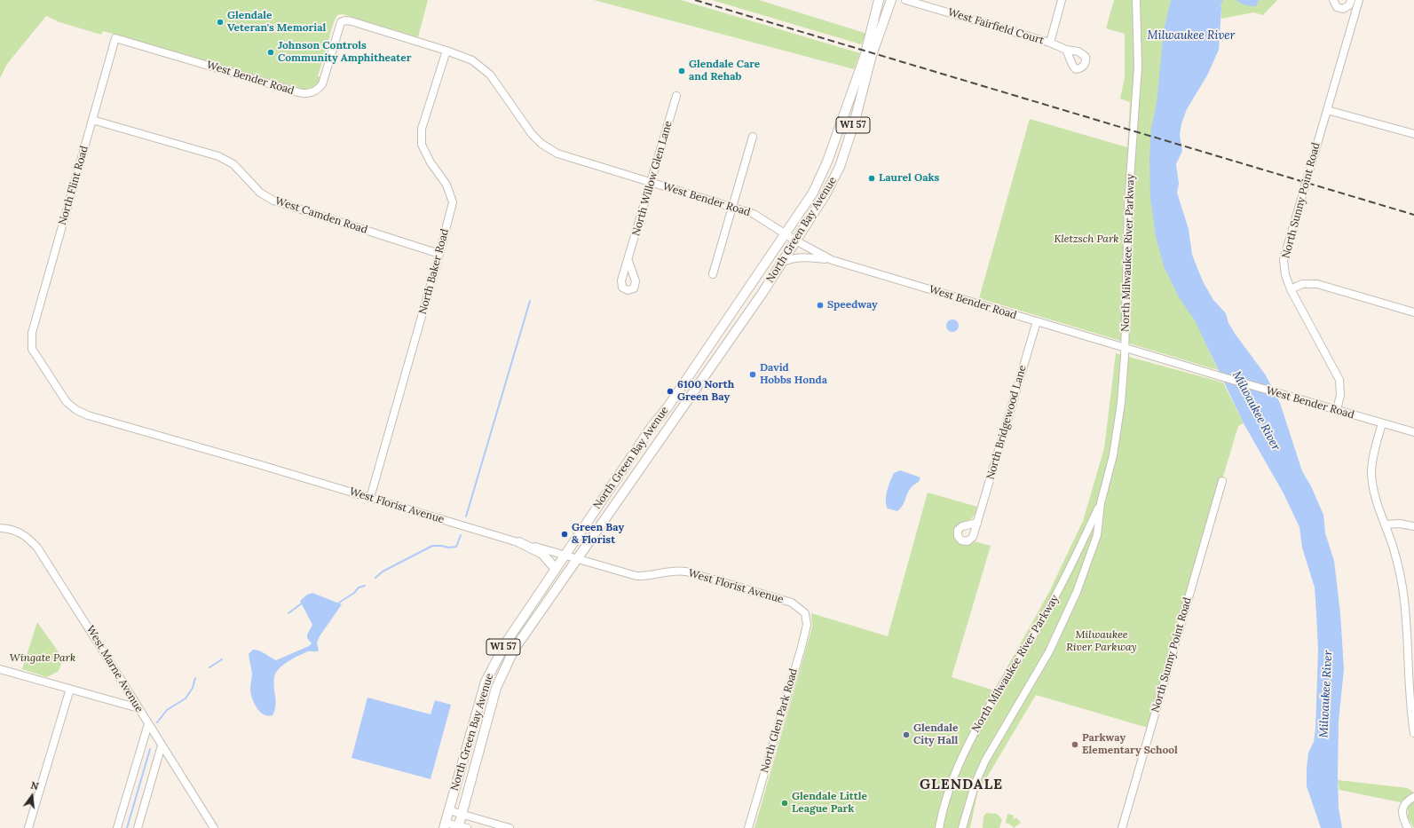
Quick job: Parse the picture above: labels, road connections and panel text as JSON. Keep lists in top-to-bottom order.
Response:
{
  "streets": {
    "main road": ["WI 57", "North Green Bay Avenue"],
    "street": [
      "West Fairfield Court",
      "West Bender Road",
      "North Willow Glen Lane",
      "North Flint Road",
      "North Sunny Point Road",
      "West Camden Road",
      "North Milwaukee River Parkway",
      "North Baker Road",
      "North Bridgewood Lane",
      "West Florist Avenue",
      "West Marne Avenue",
      "North Glen Park Road"
    ]
  },
  "crossings": [
    ["West Bender Road", "North Willow Glen Lane"],
    ["West Bender Road", "North Flint Road"],
    ["West Bender Road", "North Sunny Point Road"],
    ["West Bender Road", "North Green Bay Avenue"],
    ["West Bender Road", "North Milwaukee River Parkway"],
    ["West Bender Road", "North Baker Road"],
    ["West Bender Road", "North Bridgewood Lane"],
    ["North Flint Road", "West Camden Road"],
    ["North Flint Road", "West Florist Avenue"],
    ["West Camden Road", "North Baker Road"],
    ["North Green Bay Avenue", "West Florist Avenue"],
    ["North Baker Road", "West Florist Avenue"],
    ["West Florist Avenue", "North Glen Park Road"]
  ],
  "districts": ["GLENDALE"],
  "water": ["Milwaukee River"],
  "parks": ["Kletzsch Park", "Milwaukee River Parkway", "Wingate Park"],
  "places": [
    "Glendale Veteran's Memorial",
    "Johnson Controls Community Amphitheater",
    "Glendale Care and Rehab",
    "Laurel Oaks",
    "Speedway",
    "David Hobbs Honda",
    "6100 North Green Bay",
    "Green Bay & Florist",
    "Glendale City Hall",
    "Parkway Elementary School",
    "Glendale Little League Park"
  ],
  "north": "top"
}
